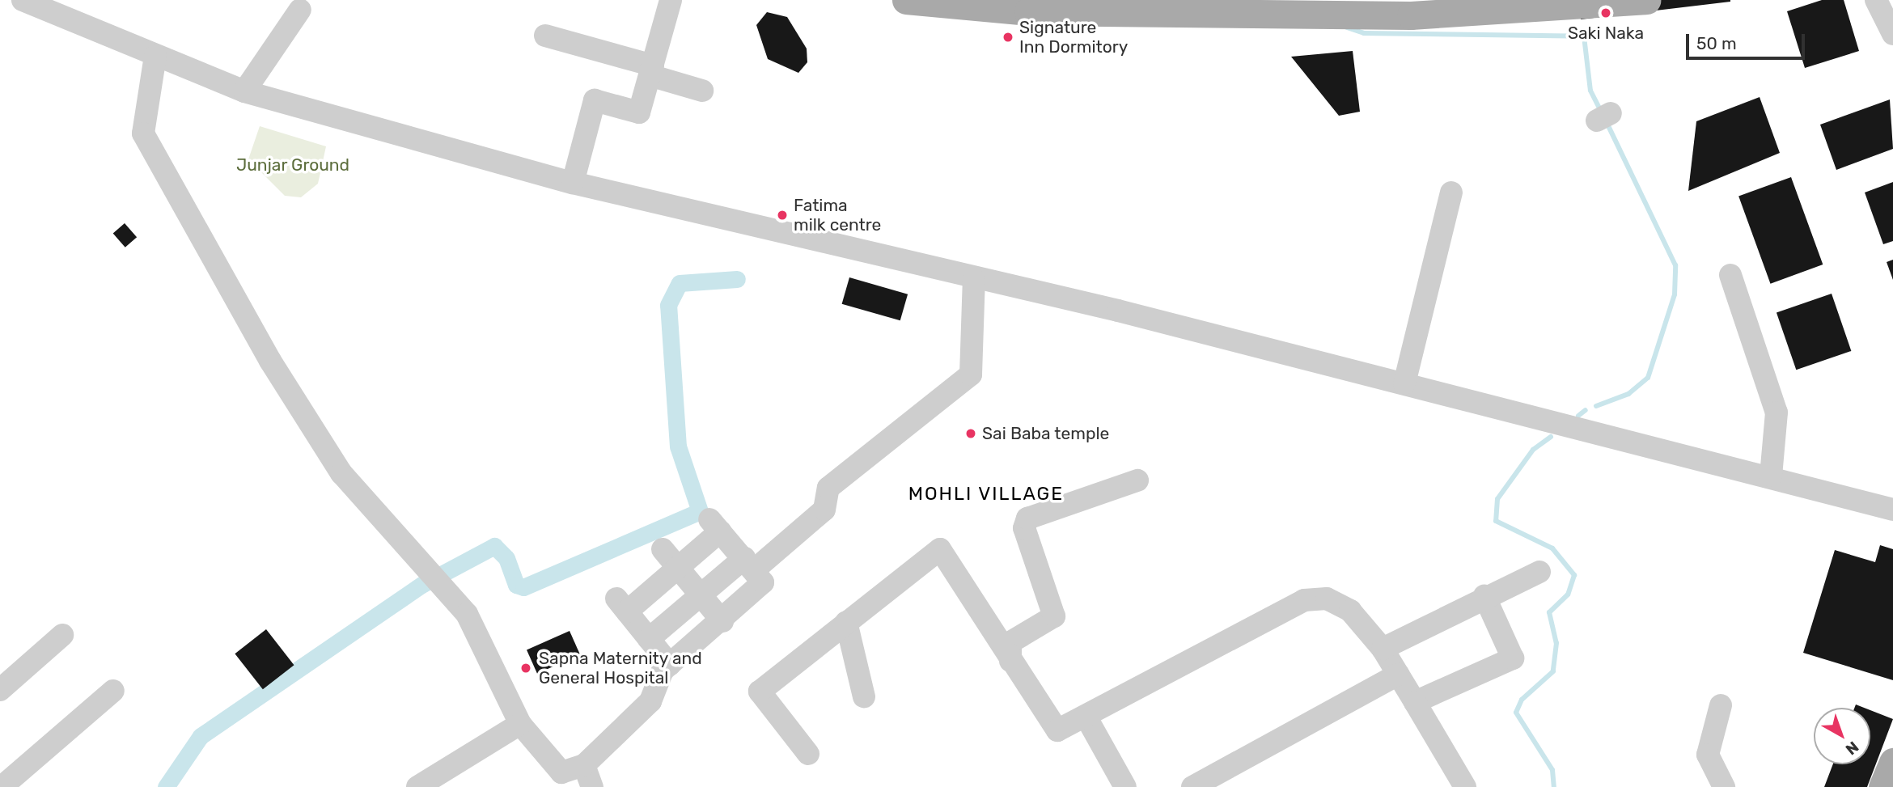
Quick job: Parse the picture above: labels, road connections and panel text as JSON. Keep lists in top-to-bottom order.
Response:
{
  "districts": ["MOHLI VILLAGE"],
  "parks": ["Junjar Ground"],
  "places": [
    "Saki Naka",
    "Signature Inn Dormitory",
    "Fatima milk centre",
    "Sai Baba temple",
    "Sapna Maternity and General Hospital"
  ],
  "scale_bar": "50 m",
  "north": "bottom right"
}
